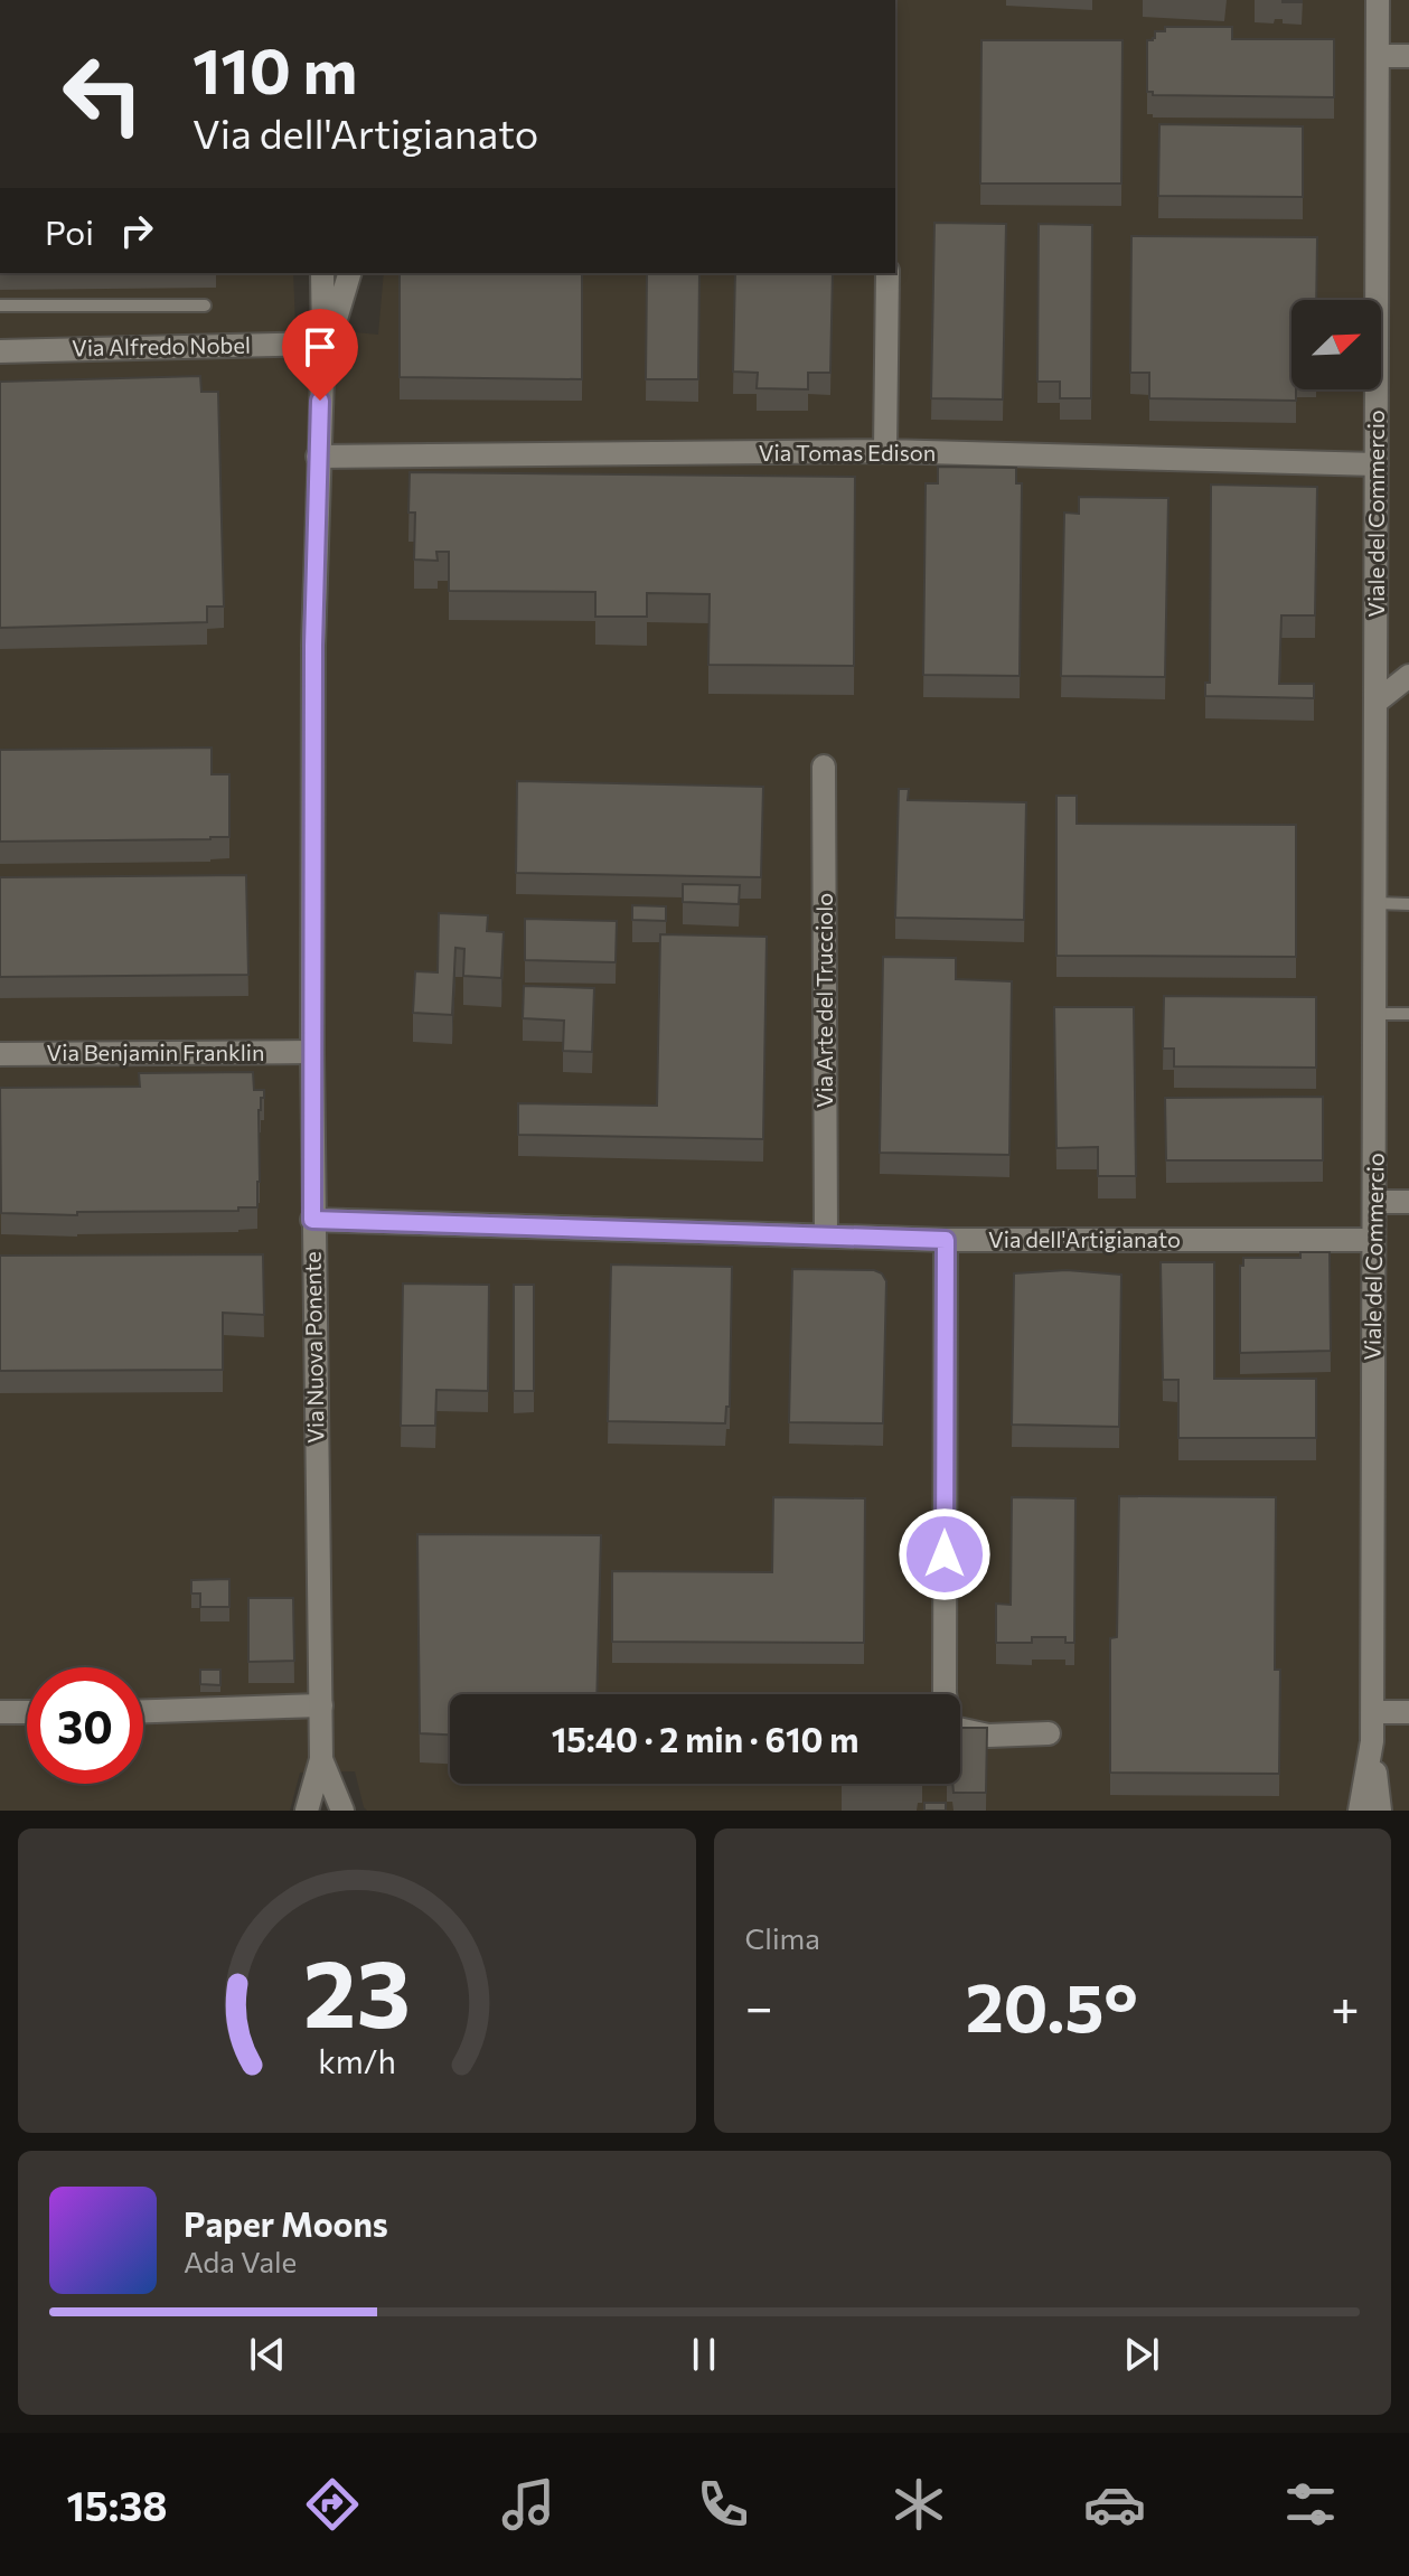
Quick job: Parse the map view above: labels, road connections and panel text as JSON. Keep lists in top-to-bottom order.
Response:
{
  "streets": {
    "street": [
      "Via Alfredo Nobel",
      "Via Tomas Edison",
      "Viale del Commercio",
      "Via Arte del Trucciolo",
      "Via Benjamin Franklin",
      "Via dell'Artigianato",
      "Via Nuova Ponente"
    ]
  },
  "crossings": [
    ["Via Alfredo Nobel", "Via Nuova Ponente"],
    ["Via Tomas Edison", "Viale del Commercio"],
    ["Via Tomas Edison", "Via Nuova Ponente"],
    ["Viale del Commercio", "Via dell'Artigianato"],
    ["Via Arte del Trucciolo", "Via dell'Artigianato"],
    ["Via Benjamin Franklin", "Via Nuova Ponente"],
    ["Via dell'Artigianato", "Via Nuova Ponente"]
  ],
  "north": "top right",
  "page": {
    "turn": ["110 m", "Via dell'Artigianato"],
    "then": "Poi",
    "limit": "30",
    "trip": "15:40 · 2 min · 610 m",
    "tile": "Clima",
    "heat": ["−", "20.5°", "+"],
    "song": ["Paper Moons", "Ada Vale"],
    "tabs": "15:38",
    "gauge": ["23", "km/h"]
  }
}
